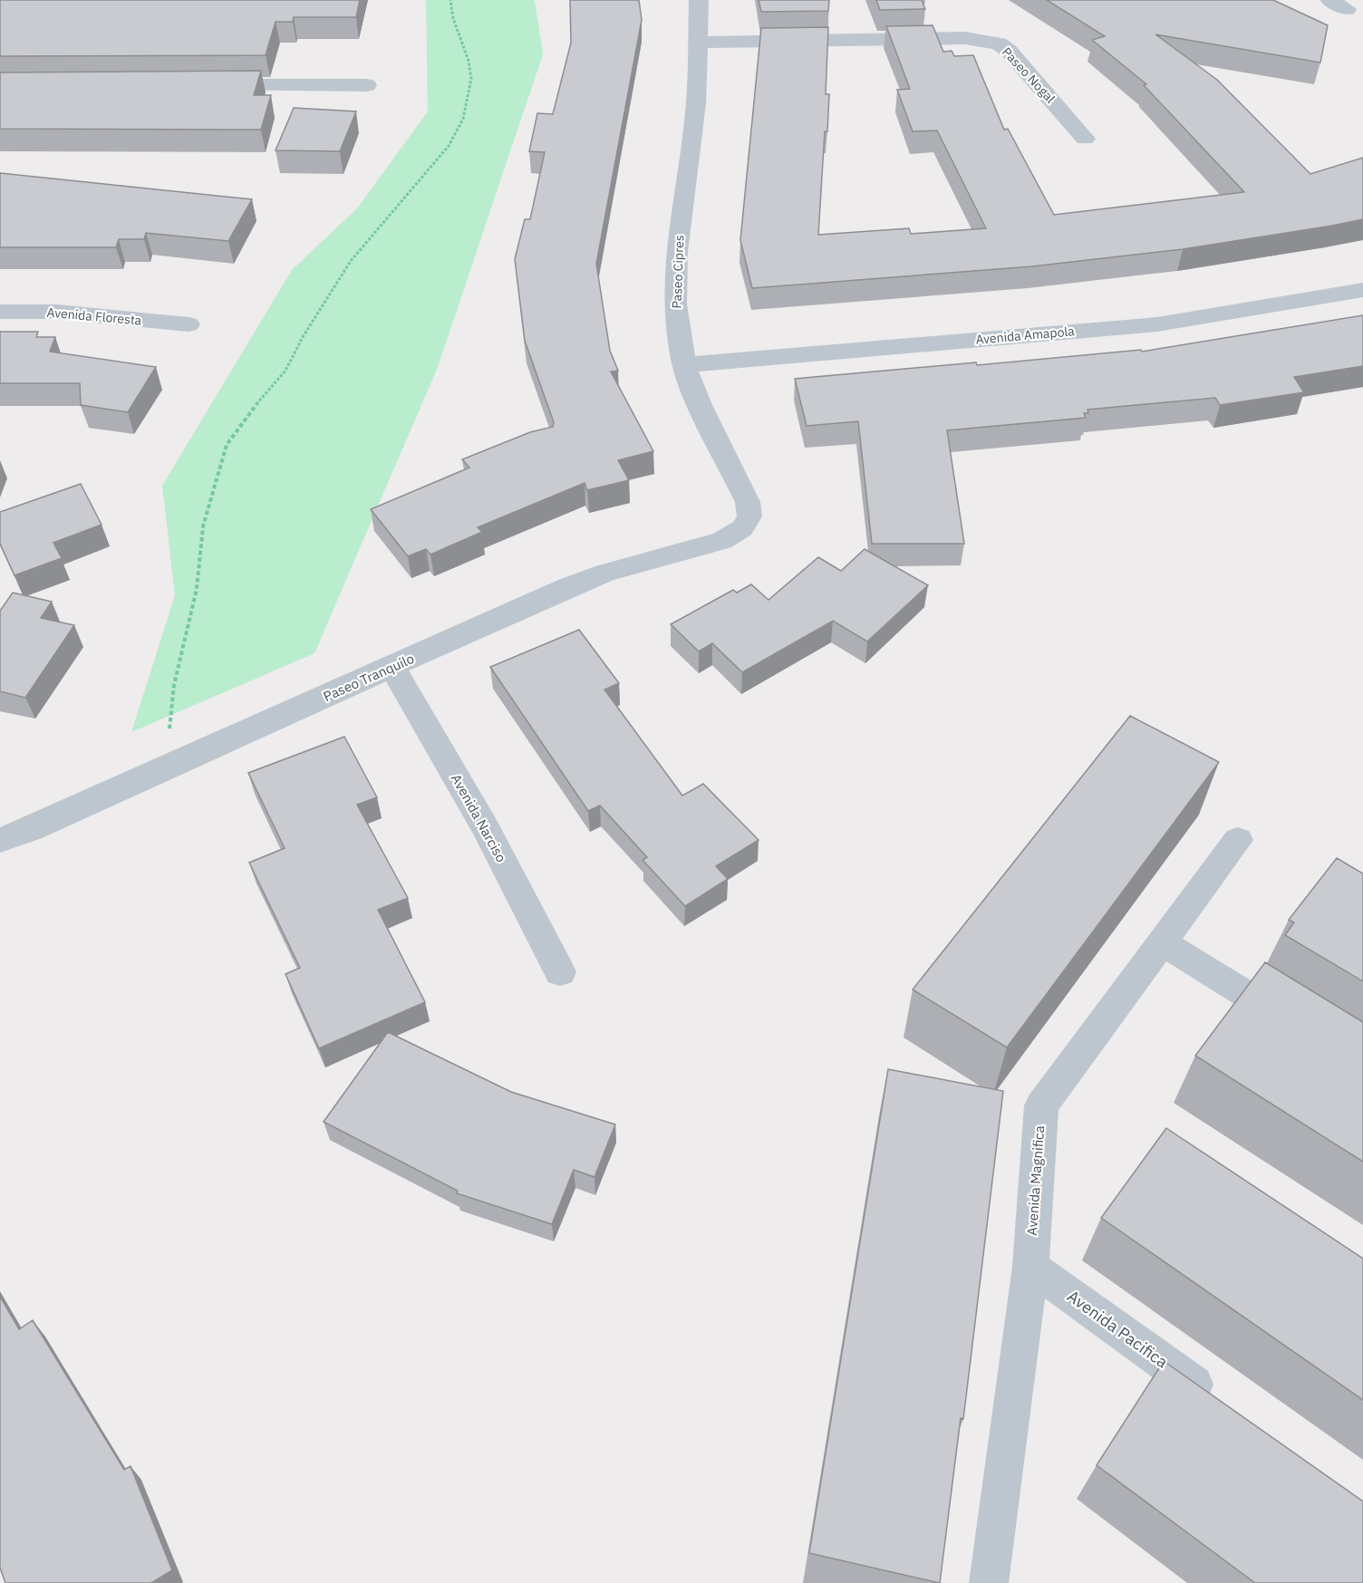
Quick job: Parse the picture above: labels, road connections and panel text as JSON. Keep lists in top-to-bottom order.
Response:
{
  "streets": {
    "street": [
      "Paseo Nogal",
      "Paseo Cipres",
      "Avenida Floresta",
      "Avenida Amapola",
      "Paseo Tranquilo",
      "Avenida Narciso",
      "Avenida Magnifica",
      "Avenida Pacifica"
    ]
  },
  "crossings": [
    ["Paseo Nogal", "Paseo Cipres"],
    ["Paseo Cipres", "Avenida Amapola"],
    ["Paseo Cipres", "Paseo Tranquilo"],
    ["Paseo Tranquilo", "Avenida Narciso"],
    ["Avenida Magnifica", "Avenida Pacifica"]
  ]
}
